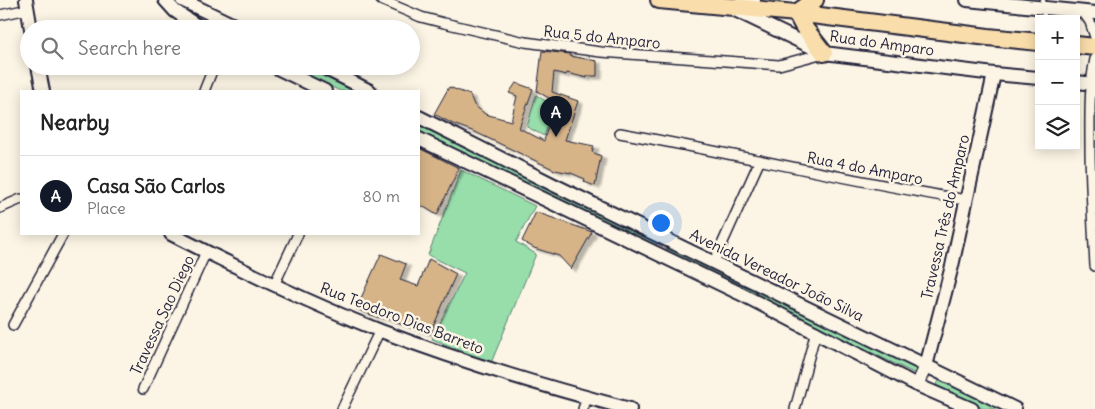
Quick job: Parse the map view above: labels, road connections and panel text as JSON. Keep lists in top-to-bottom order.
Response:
{
  "streets": {
    "street": [
      "Rua 5 do Amparo",
      "Rua do Amparo",
      "Rua 4 do Amparo",
      "Travessa Três do Amparo",
      "Avenida Vereador João Silva",
      "Travessa Sao Diego",
      "Rua Teodoro Dias Barreto"
    ]
  },
  "crossings": [
    ["Rua 5 do Amparo", "Rua do Amparo"],
    ["Rua do Amparo", "Travessa Três do Amparo"],
    ["Rua 4 do Amparo", "Travessa Três do Amparo"],
    ["Travessa Três do Amparo", "Avenida Vereador João Silva"],
    ["Travessa Sao Diego", "Rua Teodoro Dias Barreto"]
  ],
  "page": {
    "map_buttons": ["+", "−"],
    "search": "Search here",
    "heading": "Nearby",
    "pins": "A",
    "list": [
      {
        "mark": "A",
        "name": "Casa São Carlos",
        "note": "Place",
        "value": "80 m"
      }
    ]
  }
}
